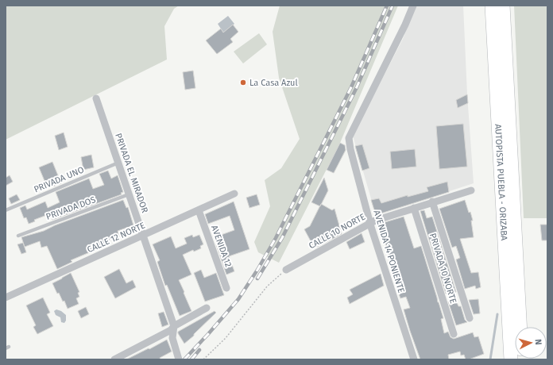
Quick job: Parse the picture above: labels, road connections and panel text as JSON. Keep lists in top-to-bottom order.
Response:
{
  "streets": {
    "highway": ["AUTOPISTA PUEBLA - ORIZABA"],
    "street": [
      "PRIVADA EL MIRADOR",
      "CALLE 10 NORTE",
      "CALLE 12 NORTE",
      "AVENIDA 12",
      "AVENIDA 14 PONIENTE",
      "PRIVADA 10 NORTE"
    ],
    "lane": ["PRIVADA UNO", "PRIVADA DOS"]
  },
  "crossings": [
    ["PRIVADA EL MIRADOR", "PRIVADA UNO"],
    ["PRIVADA EL MIRADOR", "PRIVADA DOS"],
    ["PRIVADA EL MIRADOR", "CALLE 12 NORTE"],
    ["CALLE 10 NORTE", "AVENIDA 14 PONIENTE"],
    ["CALLE 10 NORTE", "PRIVADA 10 NORTE"],
    ["CALLE 12 NORTE", "AVENIDA 12"]
  ],
  "places": ["La Casa Azul"],
  "north": "right"
}
